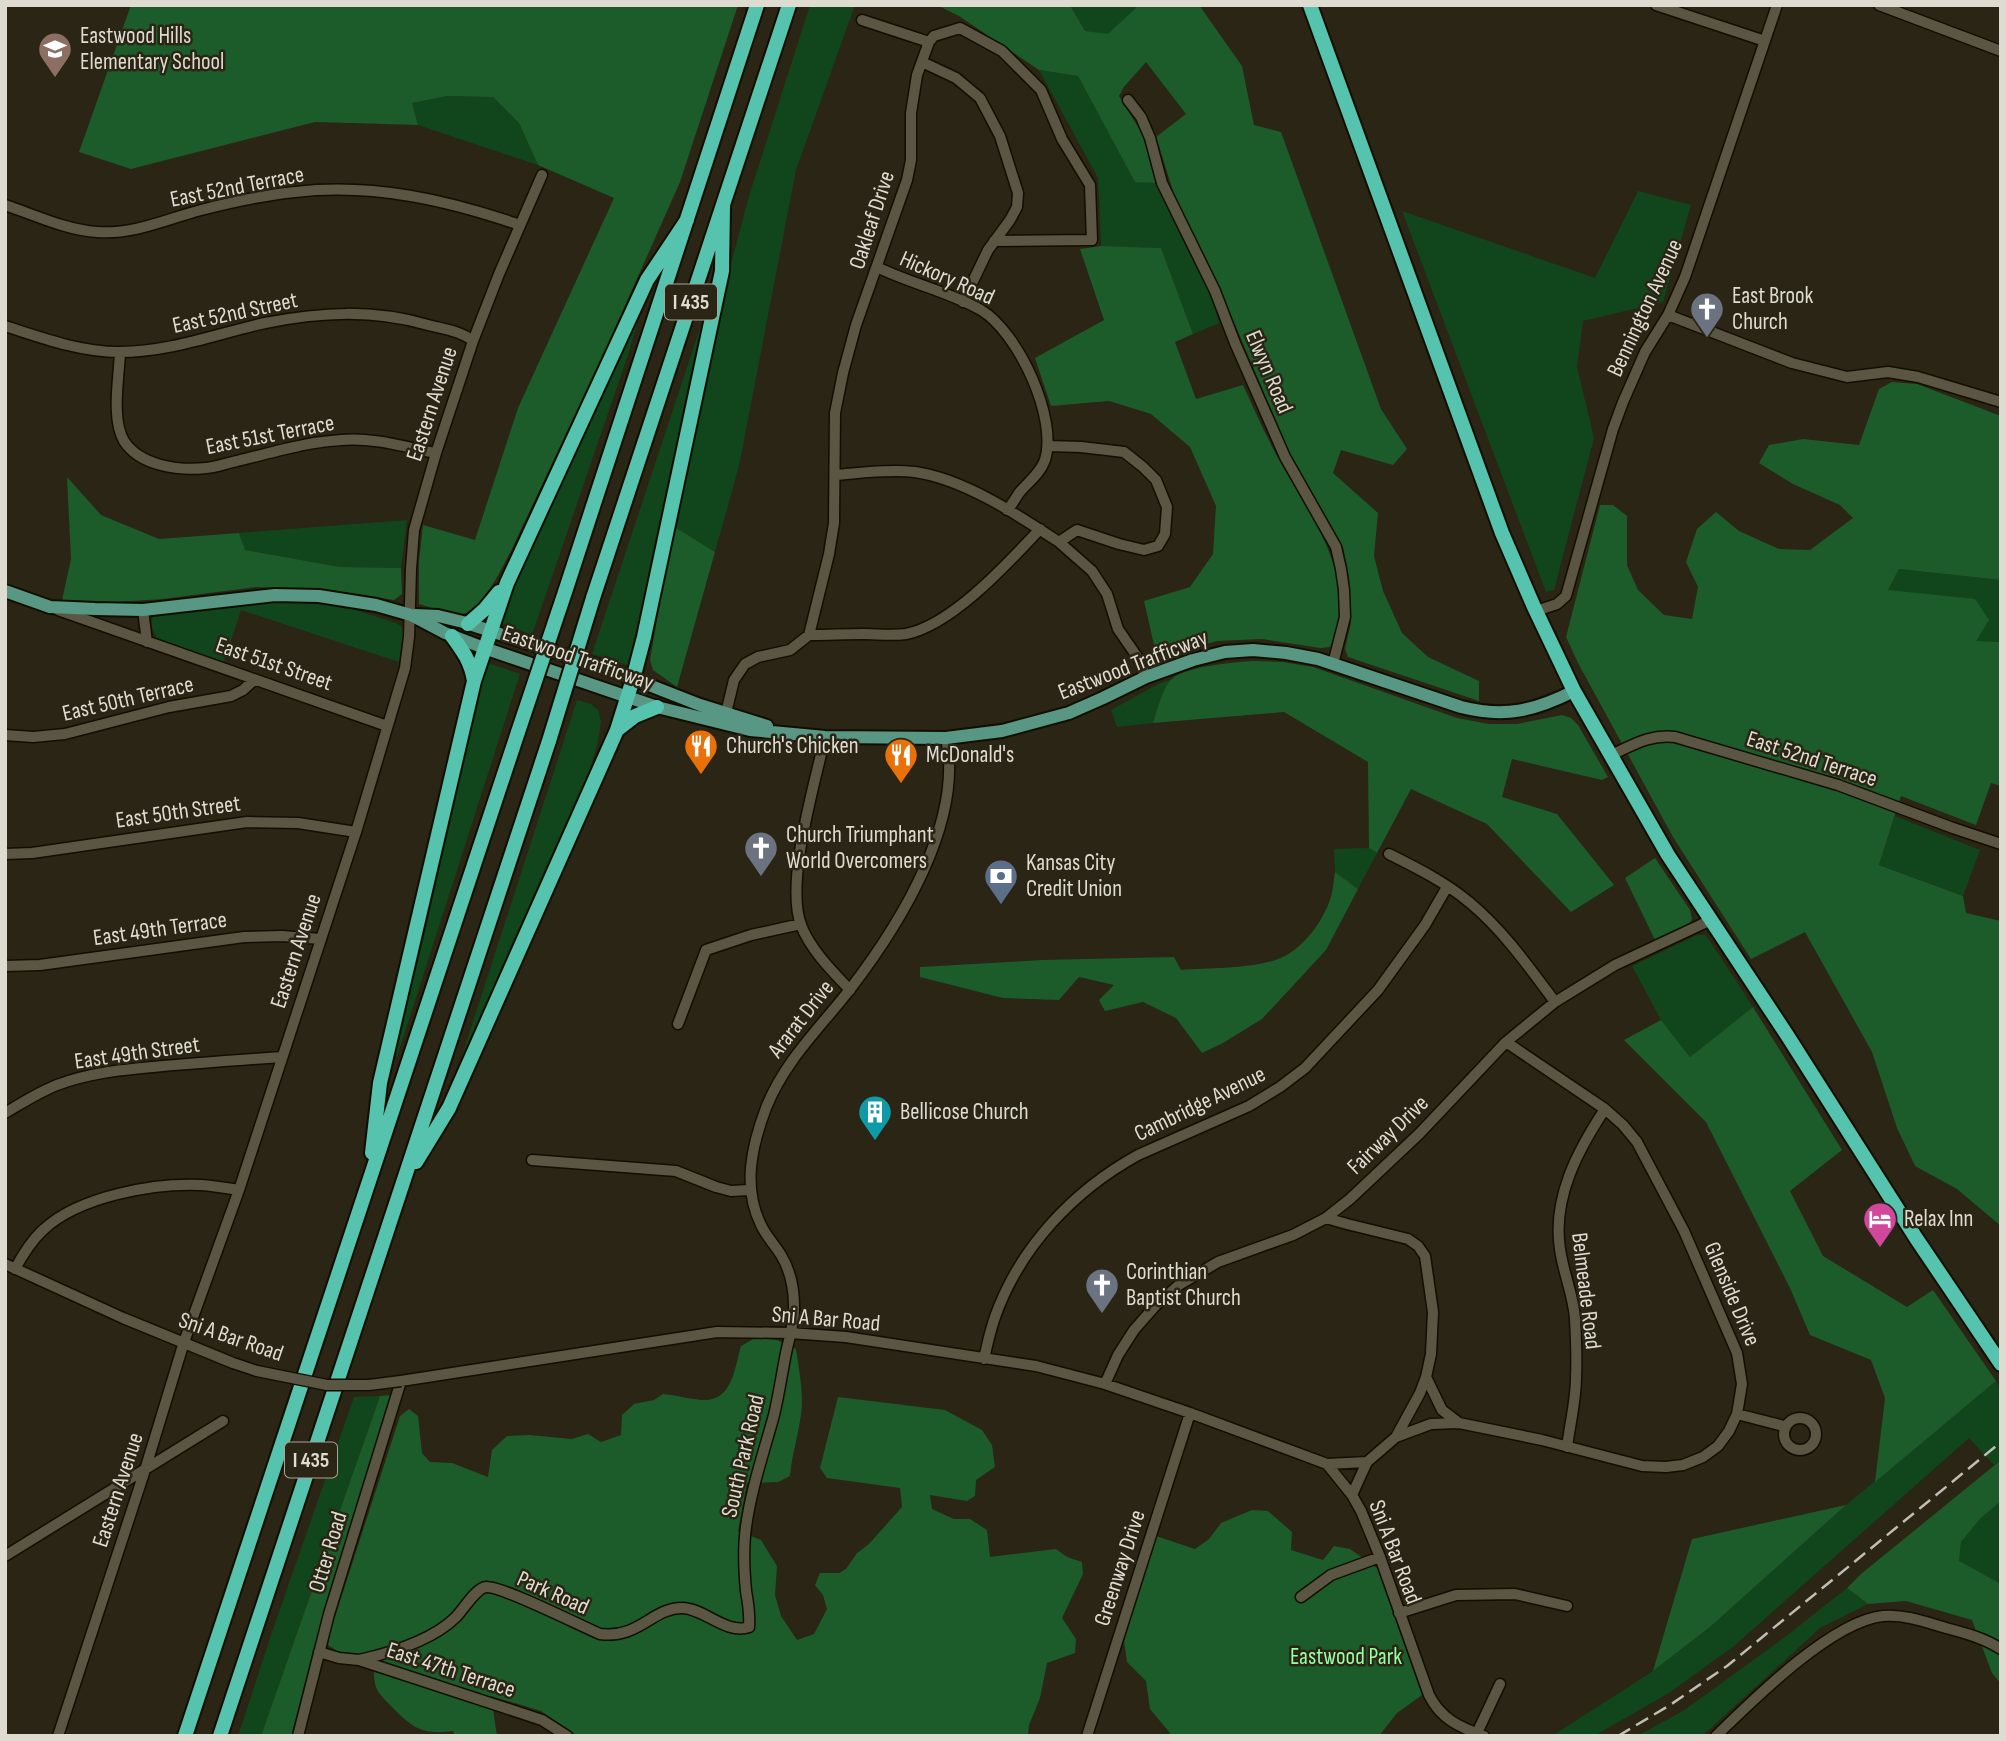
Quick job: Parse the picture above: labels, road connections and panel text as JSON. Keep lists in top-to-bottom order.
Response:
{
  "streets": {
    "highway": ["I 435"],
    "main road": ["Eastwood Trafficway", "East 51st Street"],
    "street": [
      "East 52nd Terrace",
      "Oakleaf Drive",
      "Hickory Road",
      "Bennington Avenue",
      "East 52nd Street",
      "Elwyn Road",
      "Eastern Avenue",
      "East 51st Terrace",
      "East 50th Terrace",
      "East 50th Street",
      "East 49th Terrace",
      "Ararat Drive",
      "East 49th Street",
      "Cambridge Avenue",
      "Fairway Drive",
      "Belmeade Road",
      "Glenside Drive",
      "Sni A Bar Road",
      "South Park Road",
      "Otter Road",
      "Greenway Drive",
      "Park Road",
      "East 47th Terrace"
    ]
  },
  "crossings": [
    ["East 52nd Terrace", "Eastern Avenue"],
    ["Oakleaf Drive", "Hickory Road"],
    ["East 52nd Street", "Eastern Avenue"],
    ["East 52nd Street", "East 51st Terrace"],
    ["Elwyn Road", "Eastwood Trafficway"],
    ["Eastern Avenue", "East 51st Terrace"],
    ["Eastern Avenue", "Eastwood Trafficway"],
    ["Eastern Avenue", "East 51st Street"],
    ["Eastern Avenue", "East 50th Street"],
    ["Eastern Avenue", "East 49th Terrace"],
    ["Eastern Avenue", "East 49th Street"],
    ["Eastern Avenue", "Sni A Bar Road"],
    ["Eastwood Trafficway", "East 51st Street"],
    ["Eastwood Trafficway", "Ararat Drive"],
    ["East 51st Street", "East 50th Terrace"],
    ["Ararat Drive", "Sni A Bar Road"],
    ["Ararat Drive", "South Park Road"],
    ["Cambridge Avenue", "Sni A Bar Road"],
    ["Fairway Drive", "Glenside Drive"],
    ["Fairway Drive", "Sni A Bar Road"],
    ["Belmeade Road", "Glenside Drive"],
    ["Sni A Bar Road", "South Park Road"],
    ["Sni A Bar Road", "Otter Road"],
    ["Sni A Bar Road", "Greenway Drive"],
    ["South Park Road", "Park Road"],
    ["Otter Road", "East 47th Terrace"],
    ["Park Road", "East 47th Terrace"]
  ],
  "parks": ["Eastwood Park"],
  "places": {
    "school or university": ["Eastwood Hills Elementary School"],
    "church": ["East Brook Church", "Church Triumphant World Overcomers", "Corinthian Baptist Church"],
    "restaurant": ["Church's Chicken", "McDonald's"],
    "bank": ["Kansas City Credit Union"],
    "building": ["Bellicose Church"],
    "hotel": ["Relax Inn"]
  }
}
